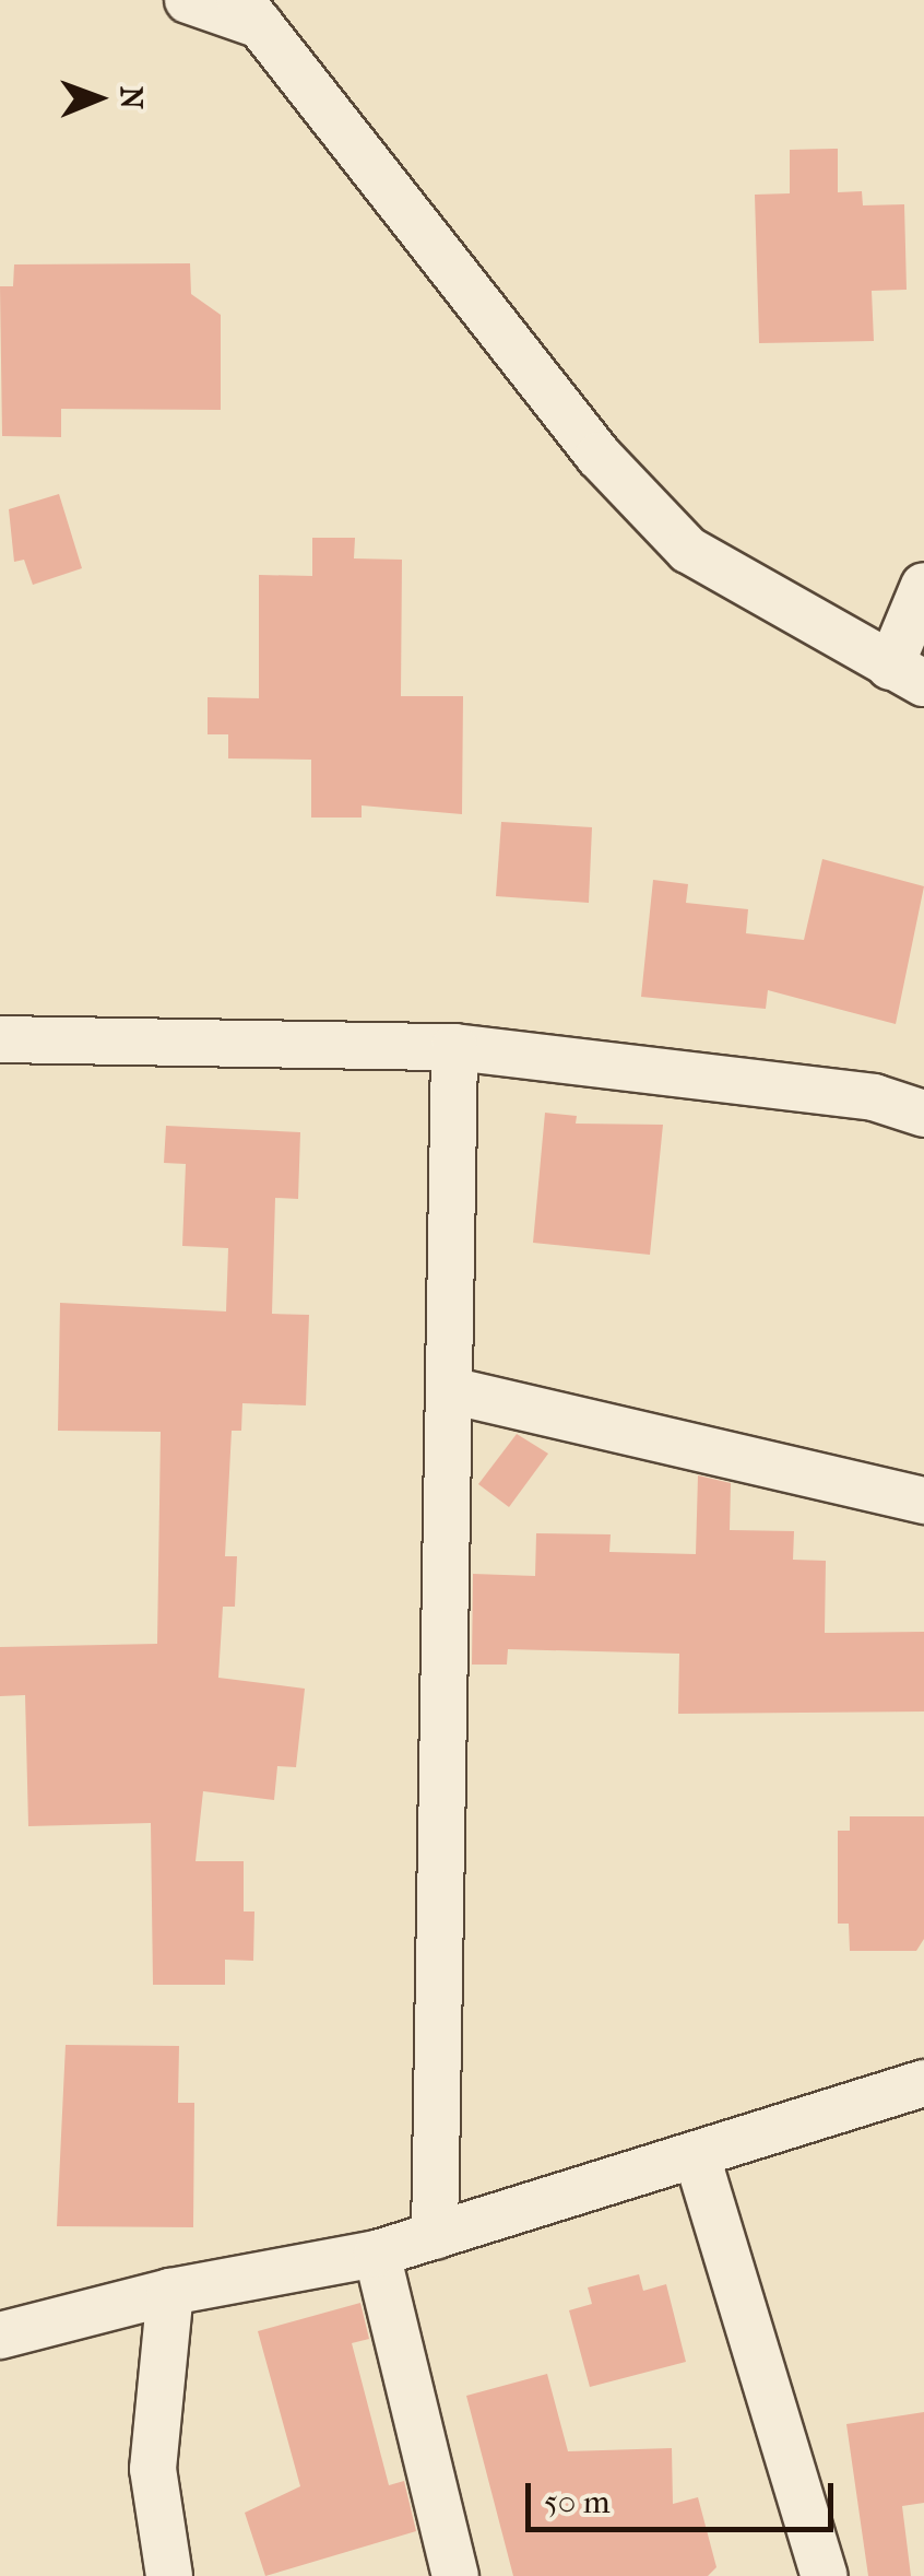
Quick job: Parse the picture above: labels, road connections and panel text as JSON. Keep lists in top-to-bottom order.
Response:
{
  "scale_bar": "50 m",
  "north": "right"
}
